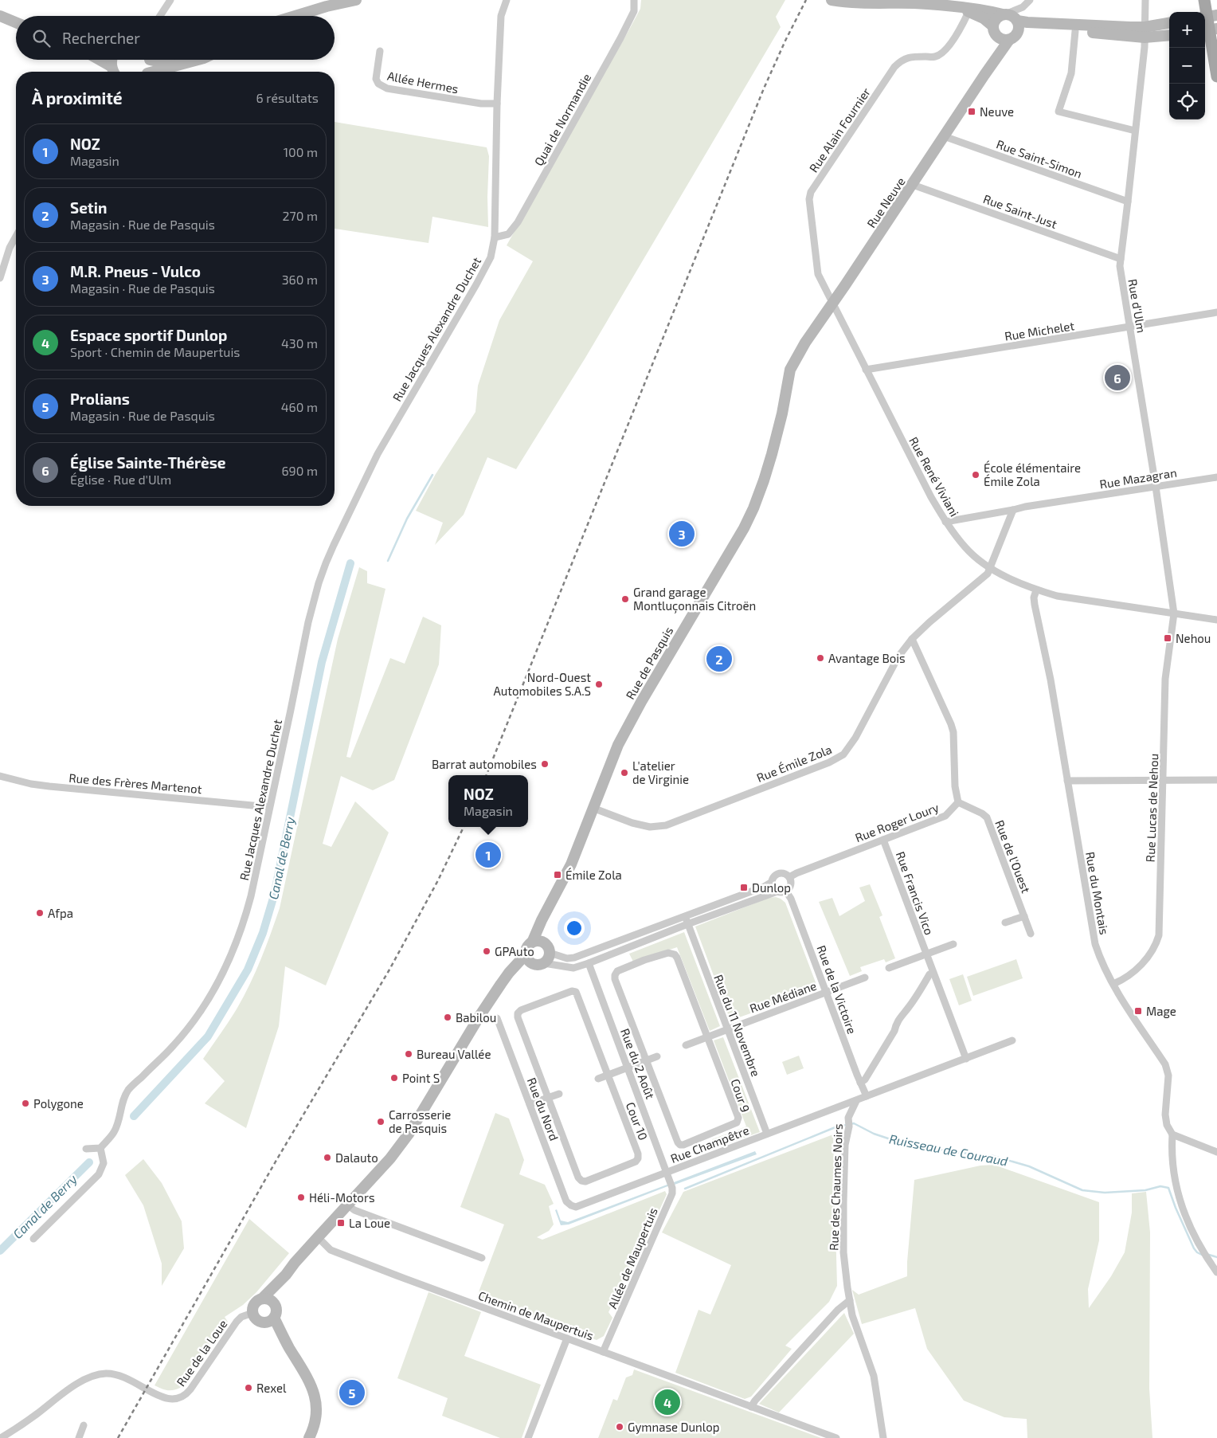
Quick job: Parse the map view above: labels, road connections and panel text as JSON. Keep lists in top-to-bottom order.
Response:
{
  "streets": {
    "main road": ["Rue Neuve", "Rue de Pasquis"],
    "street": [
      "Allée Hermes",
      "Quai de Normandie",
      "Rue Alain Fournier",
      "Rue Saint-Simon",
      "Rue Saint-Just",
      "Rue d'Ulm",
      "Rue Jacques Alexandre Duchet",
      "Rue Michelet",
      "Rue René Viviani",
      "Rue Mazagran",
      "Rue Émile Zola",
      "Rue des Frères Martenot",
      "Rue Lucas de Nehou",
      "Rue Roger Loury",
      "Rue de l'Ouest",
      "Rue Francis Vico",
      "Rue du Montais",
      "Rue de la Victoire",
      "Rue Médiane",
      "Rue du 11 Novembre",
      "Rue du 2 Août",
      "Cour 9",
      "Rue du Nord",
      "Cour 10",
      "Rue Champêtre",
      "Rue des Chaumes Noirs",
      "Allée de Maupertuis",
      "Chemin de Maupertuis",
      "Rue de la Loue"
    ]
  },
  "crossings": [
    ["Allée Hermes", "Rue Jacques Alexandre Duchet"],
    ["Quai de Normandie", "Rue Jacques Alexandre Duchet"],
    ["Rue Alain Fournier", "Rue Neuve"],
    ["Rue Alain Fournier", "Rue René Viviani"],
    ["Rue Saint-Simon", "Rue Neuve"],
    ["Rue Saint-Simon", "Rue d'Ulm"],
    ["Rue Neuve", "Rue Saint-Just"],
    ["Rue Neuve", "Rue René Viviani"],
    ["Rue Neuve", "Rue de Pasquis"],
    ["Rue Saint-Just", "Rue d'Ulm"],
    ["Rue d'Ulm", "Rue Michelet"],
    ["Rue d'Ulm", "Rue René Viviani"],
    ["Rue d'Ulm", "Rue Mazagran"],
    ["Rue d'Ulm", "Rue Lucas de Nehou"],
    ["Rue Jacques Alexandre Duchet", "Rue des Frères Martenot"],
    ["Rue Michelet", "Rue René Viviani"],
    ["Rue René Viviani", "Rue Mazagran"],
    ["Rue René Viviani", "Rue Émile Zola"],
    ["Rue René Viviani", "Rue Lucas de Nehou"],
    ["Rue René Viviani", "Rue du Montais"],
    ["Rue Mazagran", "Rue Émile Zola"],
    ["Rue de Pasquis", "Rue Émile Zola"],
    ["Rue de Pasquis", "Rue Roger Loury"],
    ["Rue Lucas de Nehou", "Rue du Montais"],
    ["Rue Roger Loury", "Rue de l'Ouest"],
    ["Rue Roger Loury", "Rue Francis Vico"],
    ["Rue Roger Loury", "Rue de la Victoire"],
    ["Rue Roger Loury", "Rue du 11 Novembre"],
    ["Rue Roger Loury", "Rue du 2 Août"],
    ["Rue Francis Vico", "Rue Champêtre"],
    ["Rue de la Victoire", "Rue Médiane"],
    ["Rue de la Victoire", "Rue Champêtre"],
    ["Rue Médiane", "Rue du 11 Novembre"],
    ["Rue Médiane", "Cour 9"],
    ["Rue du 11 Novembre", "Rue Champêtre"],
    ["Rue du 2 Août", "Rue Champêtre"],
    ["Rue du 2 Août", "Allée de Maupertuis"],
    ["Rue du Nord", "Rue Champêtre"],
    ["Rue Champêtre", "Rue des Chaumes Noirs"],
    ["Rue Champêtre", "Allée de Maupertuis"],
    ["Allée de Maupertuis", "Chemin de Maupertuis"]
  ],
  "water": ["Canal de Berry", "Ruisseau de Couraud"],
  "places": {
    "transit": [
      "Neuve",
      "Nehou",
      "Émile Zola",
      "Dunlop",
      "Mage",
      "La Loue"
    ],
    "other": [
      "École élémentaire Émile Zola",
      "Grand garage Montluçonnais Citroën",
      "Avantage Bois",
      "Nord-Ouest Automobiles S.A.S",
      "Barrat automobiles",
      "L'atelier de Virginie",
      "Afpa",
      "GPAuto",
      "Babilou",
      "Bureau Vallée",
      "Point S",
      "Polygone",
      "Carrosserie de Pasquis",
      "Dalauto",
      "Héli-Motors",
      "Rexel",
      "Gymnase Dunlop"
    ]
  },
  "page": {
    "map_buttons": ["+", "−"],
    "search": "Rechercher",
    "heading": ["À proximité", "6 résultats"],
    "list": [
      {
        "mark": "1",
        "name": "NOZ",
        "note": "Magasin",
        "value": "100 m"
      },
      {
        "mark": "2",
        "name": "Setin",
        "note": "Magasin · Rue de Pasquis",
        "value": "270 m"
      },
      {
        "mark": "3",
        "name": "M.R. Pneus - Vulco",
        "note": "Magasin · Rue de Pasquis",
        "value": "360 m"
      },
      {
        "mark": "4",
        "name": "Espace sportif Dunlop",
        "note": "Sport · Chemin de Maupertuis",
        "value": "430 m"
      },
      {
        "mark": "5",
        "name": "Prolians",
        "note": "Magasin · Rue de Pasquis",
        "value": "460 m"
      },
      {
        "mark": "6",
        "name": "Église Sainte-Thérèse",
        "note": "Église · Rue d'Ulm",
        "value": "690 m"
      }
    ],
    "pins": [
      "6",
      "3",
      "2",
      "1",
      "5",
      "4"
    ],
    "popup": ["NOZ", "Magasin"]
  }
}
